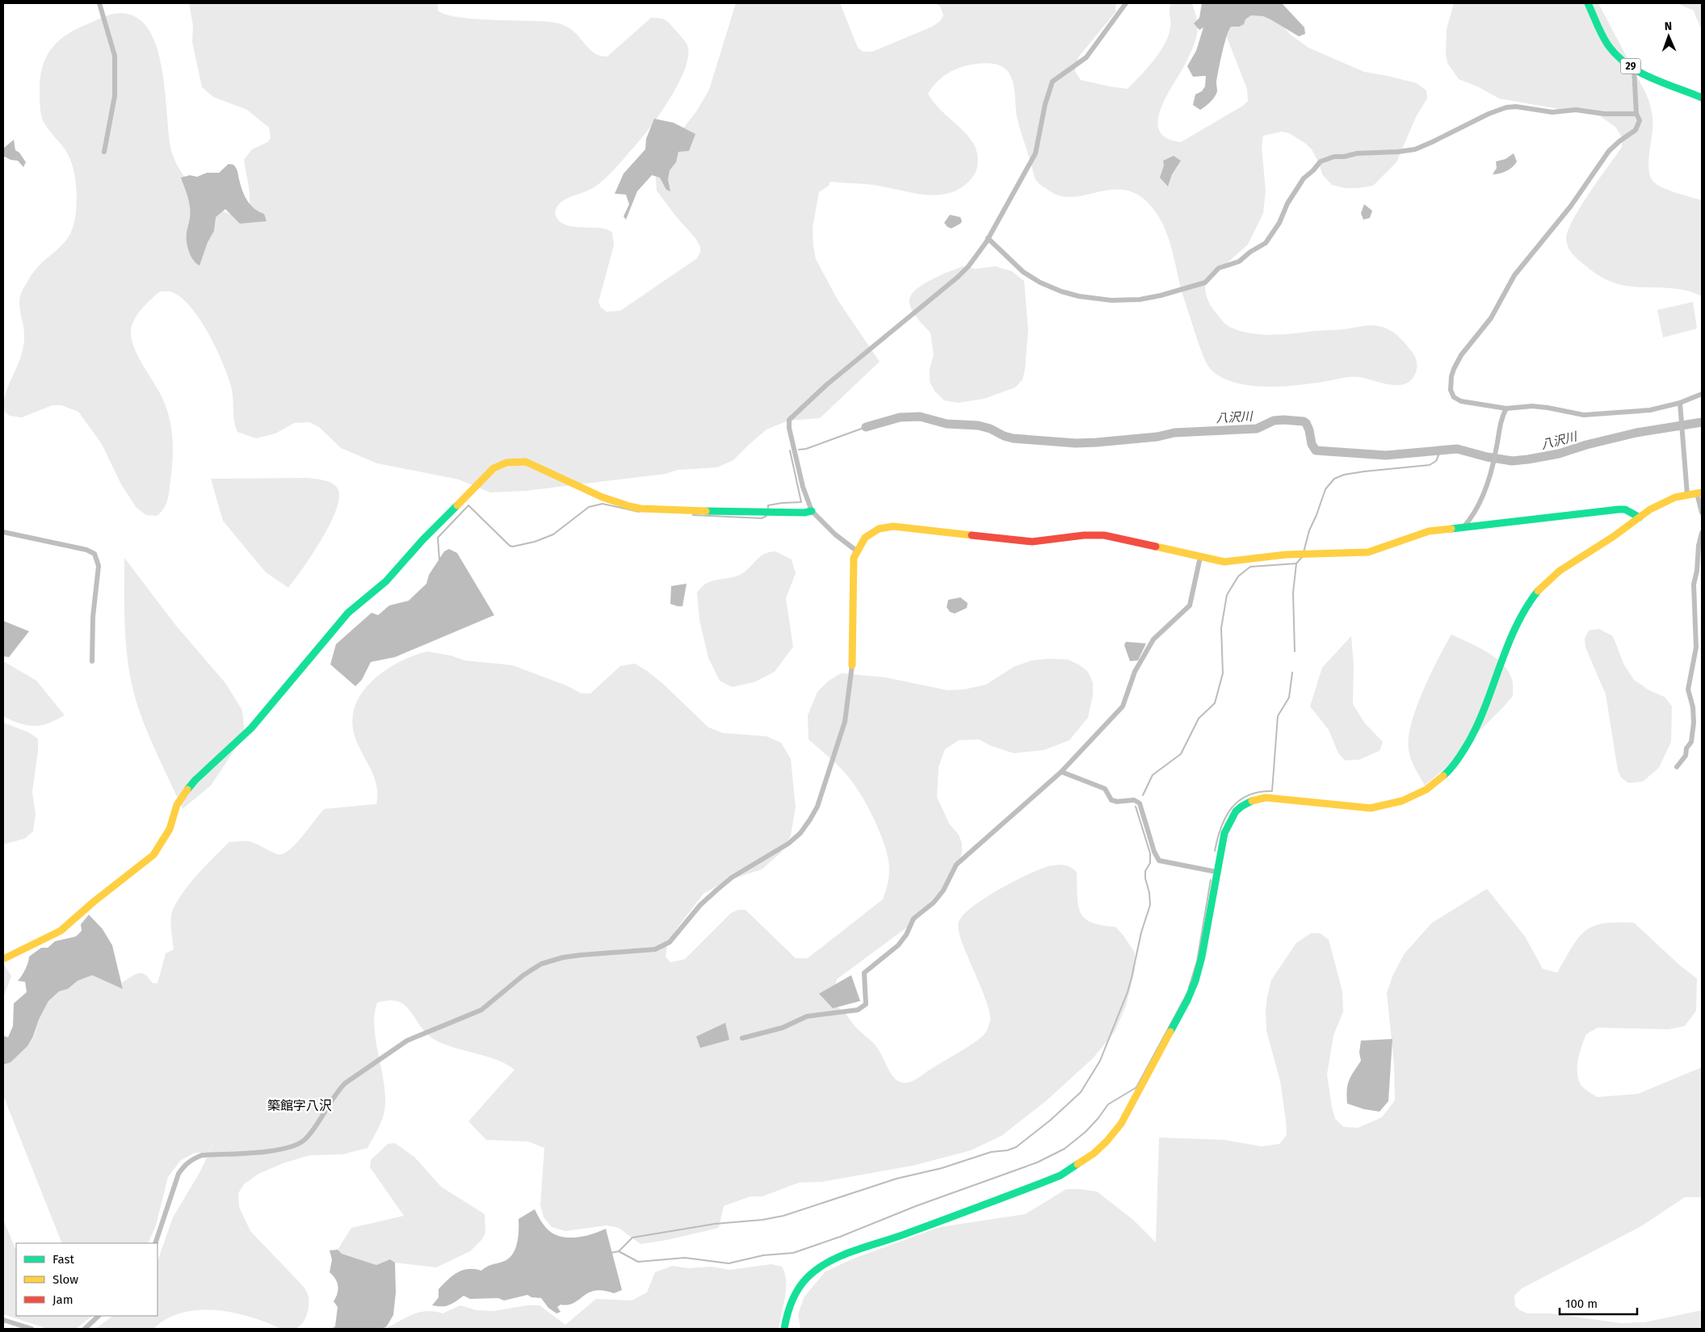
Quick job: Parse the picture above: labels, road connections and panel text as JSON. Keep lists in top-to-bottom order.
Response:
{
  "streets": {
    "street": ["29"]
  },
  "districts": ["築館字八沢"],
  "water": ["八沢川"],
  "legend": ["Fast", "Slow", "Jam"],
  "scale_bar": "100 m",
  "north": "top"
}
